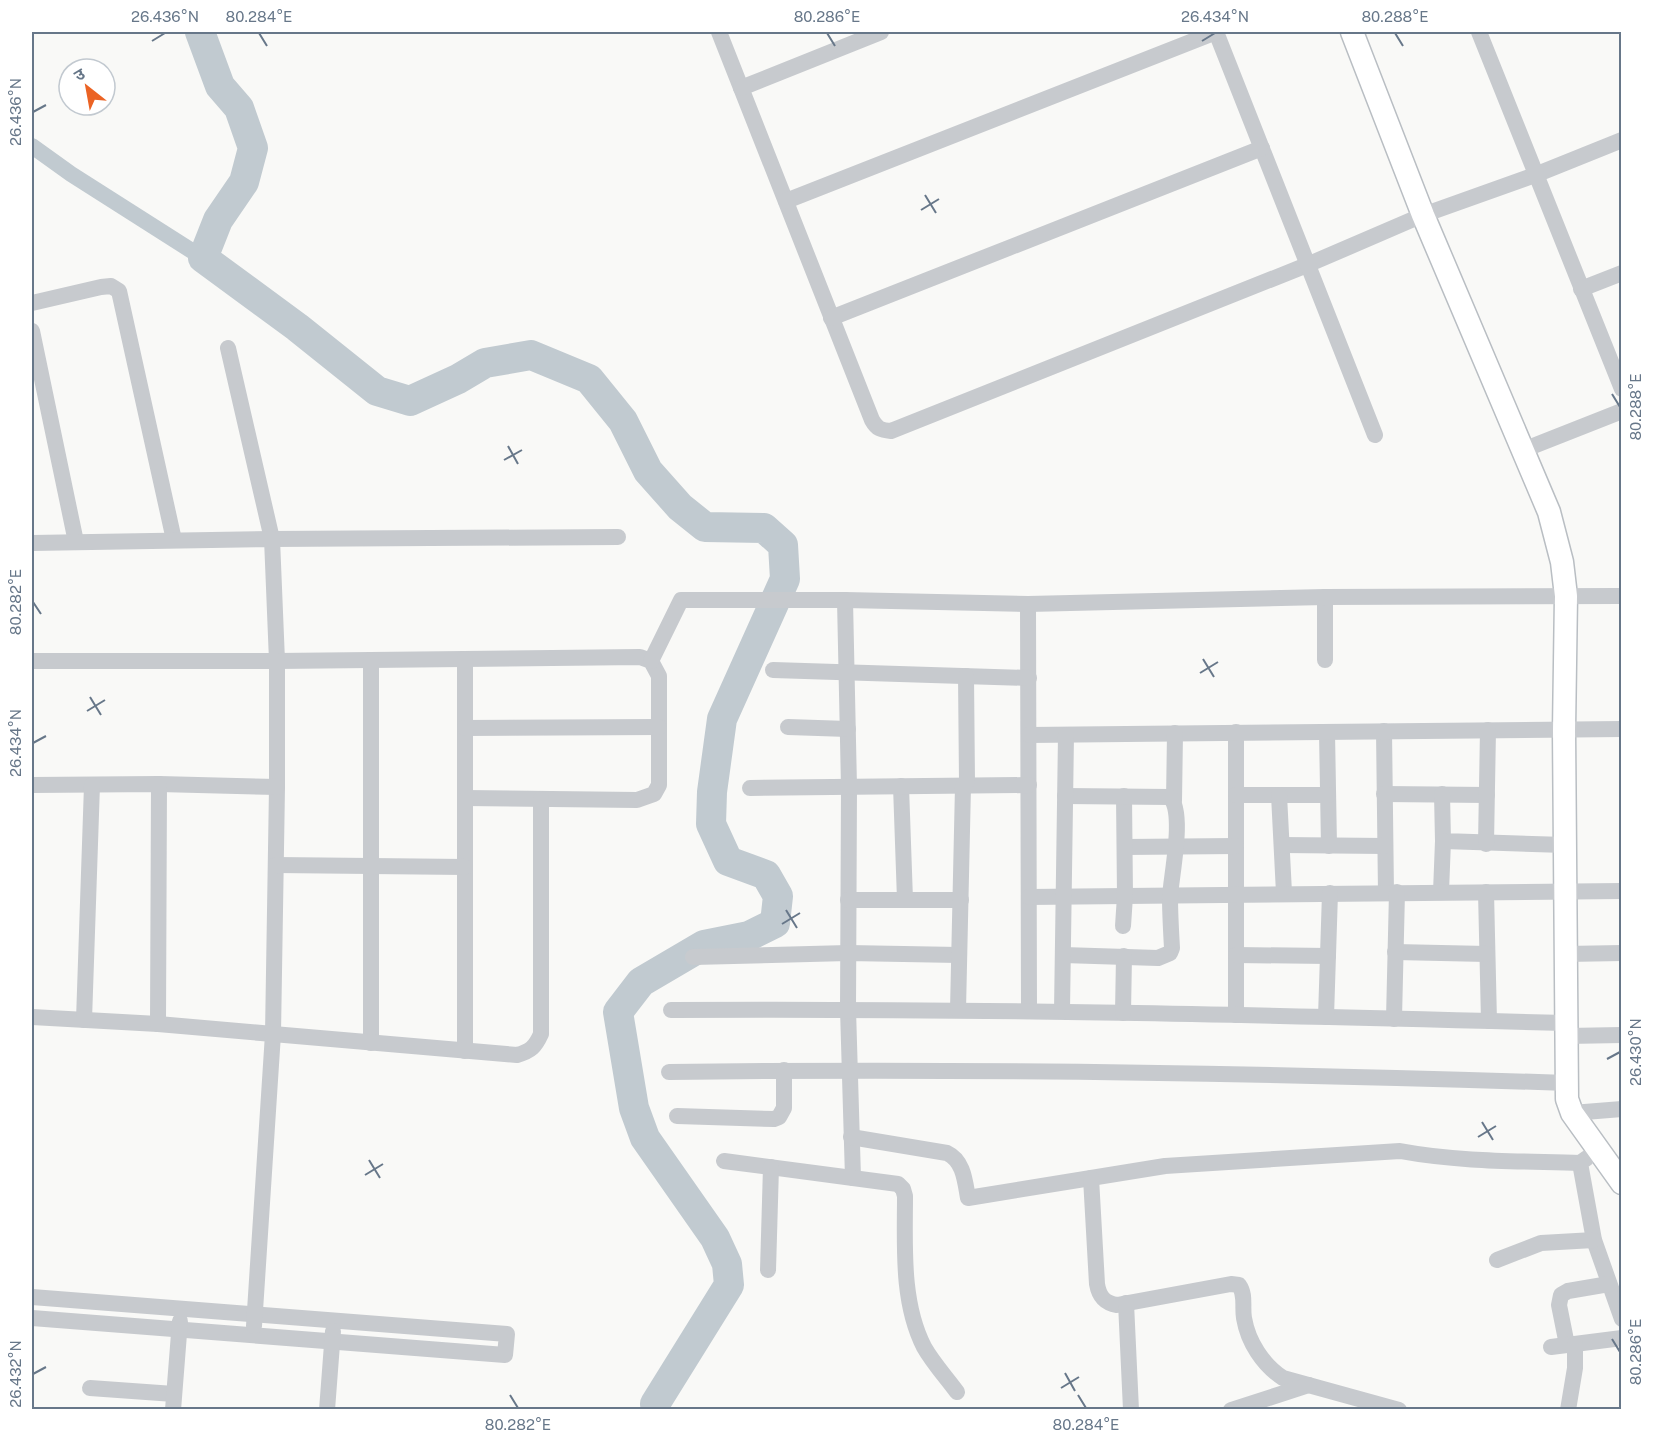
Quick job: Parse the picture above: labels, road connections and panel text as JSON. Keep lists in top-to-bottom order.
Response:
{
  "north": "top left",
  "coordinates": [
    "26.436°N",
    "80.284°E",
    "80.286°E",
    "26.434°N",
    "80.288°E",
    "80.282°E",
    "26.430°N",
    "26.432°N"
  ]
}
